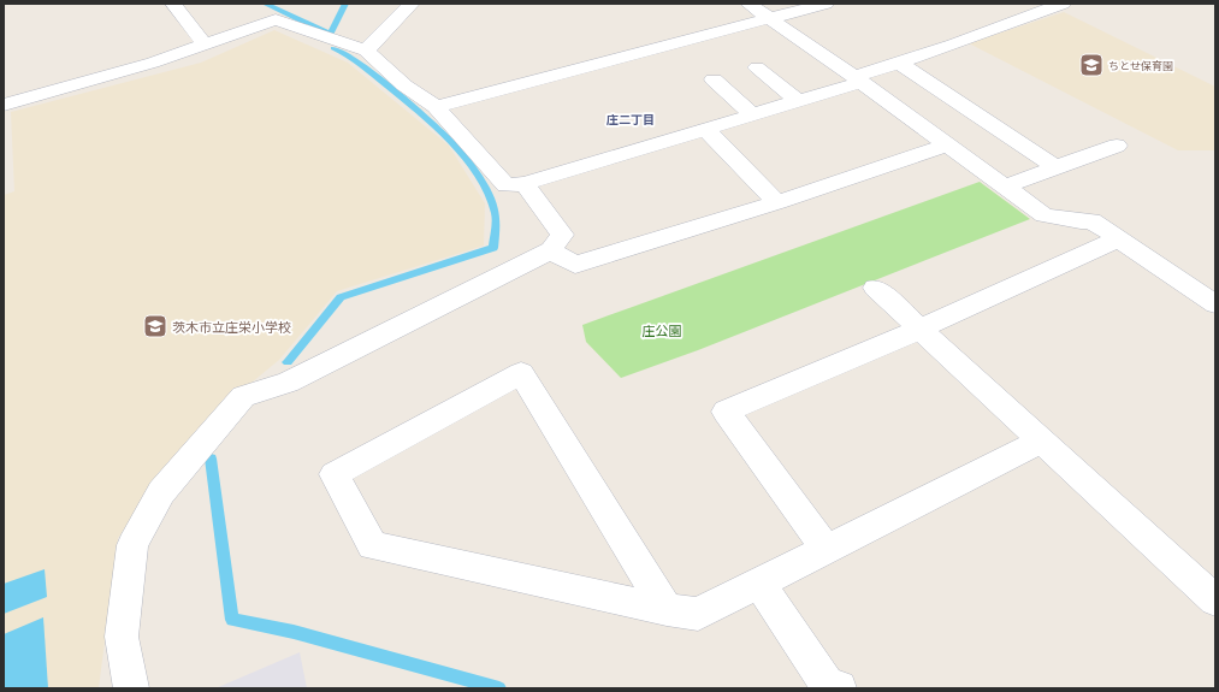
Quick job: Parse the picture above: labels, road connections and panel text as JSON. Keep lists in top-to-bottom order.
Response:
{
  "districts": ["庄二丁目"],
  "parks": ["庄公園"],
  "places": {
    "school or university": ["ちとせ保育園", "茨木市立庄栄小学校"]
  }
}
